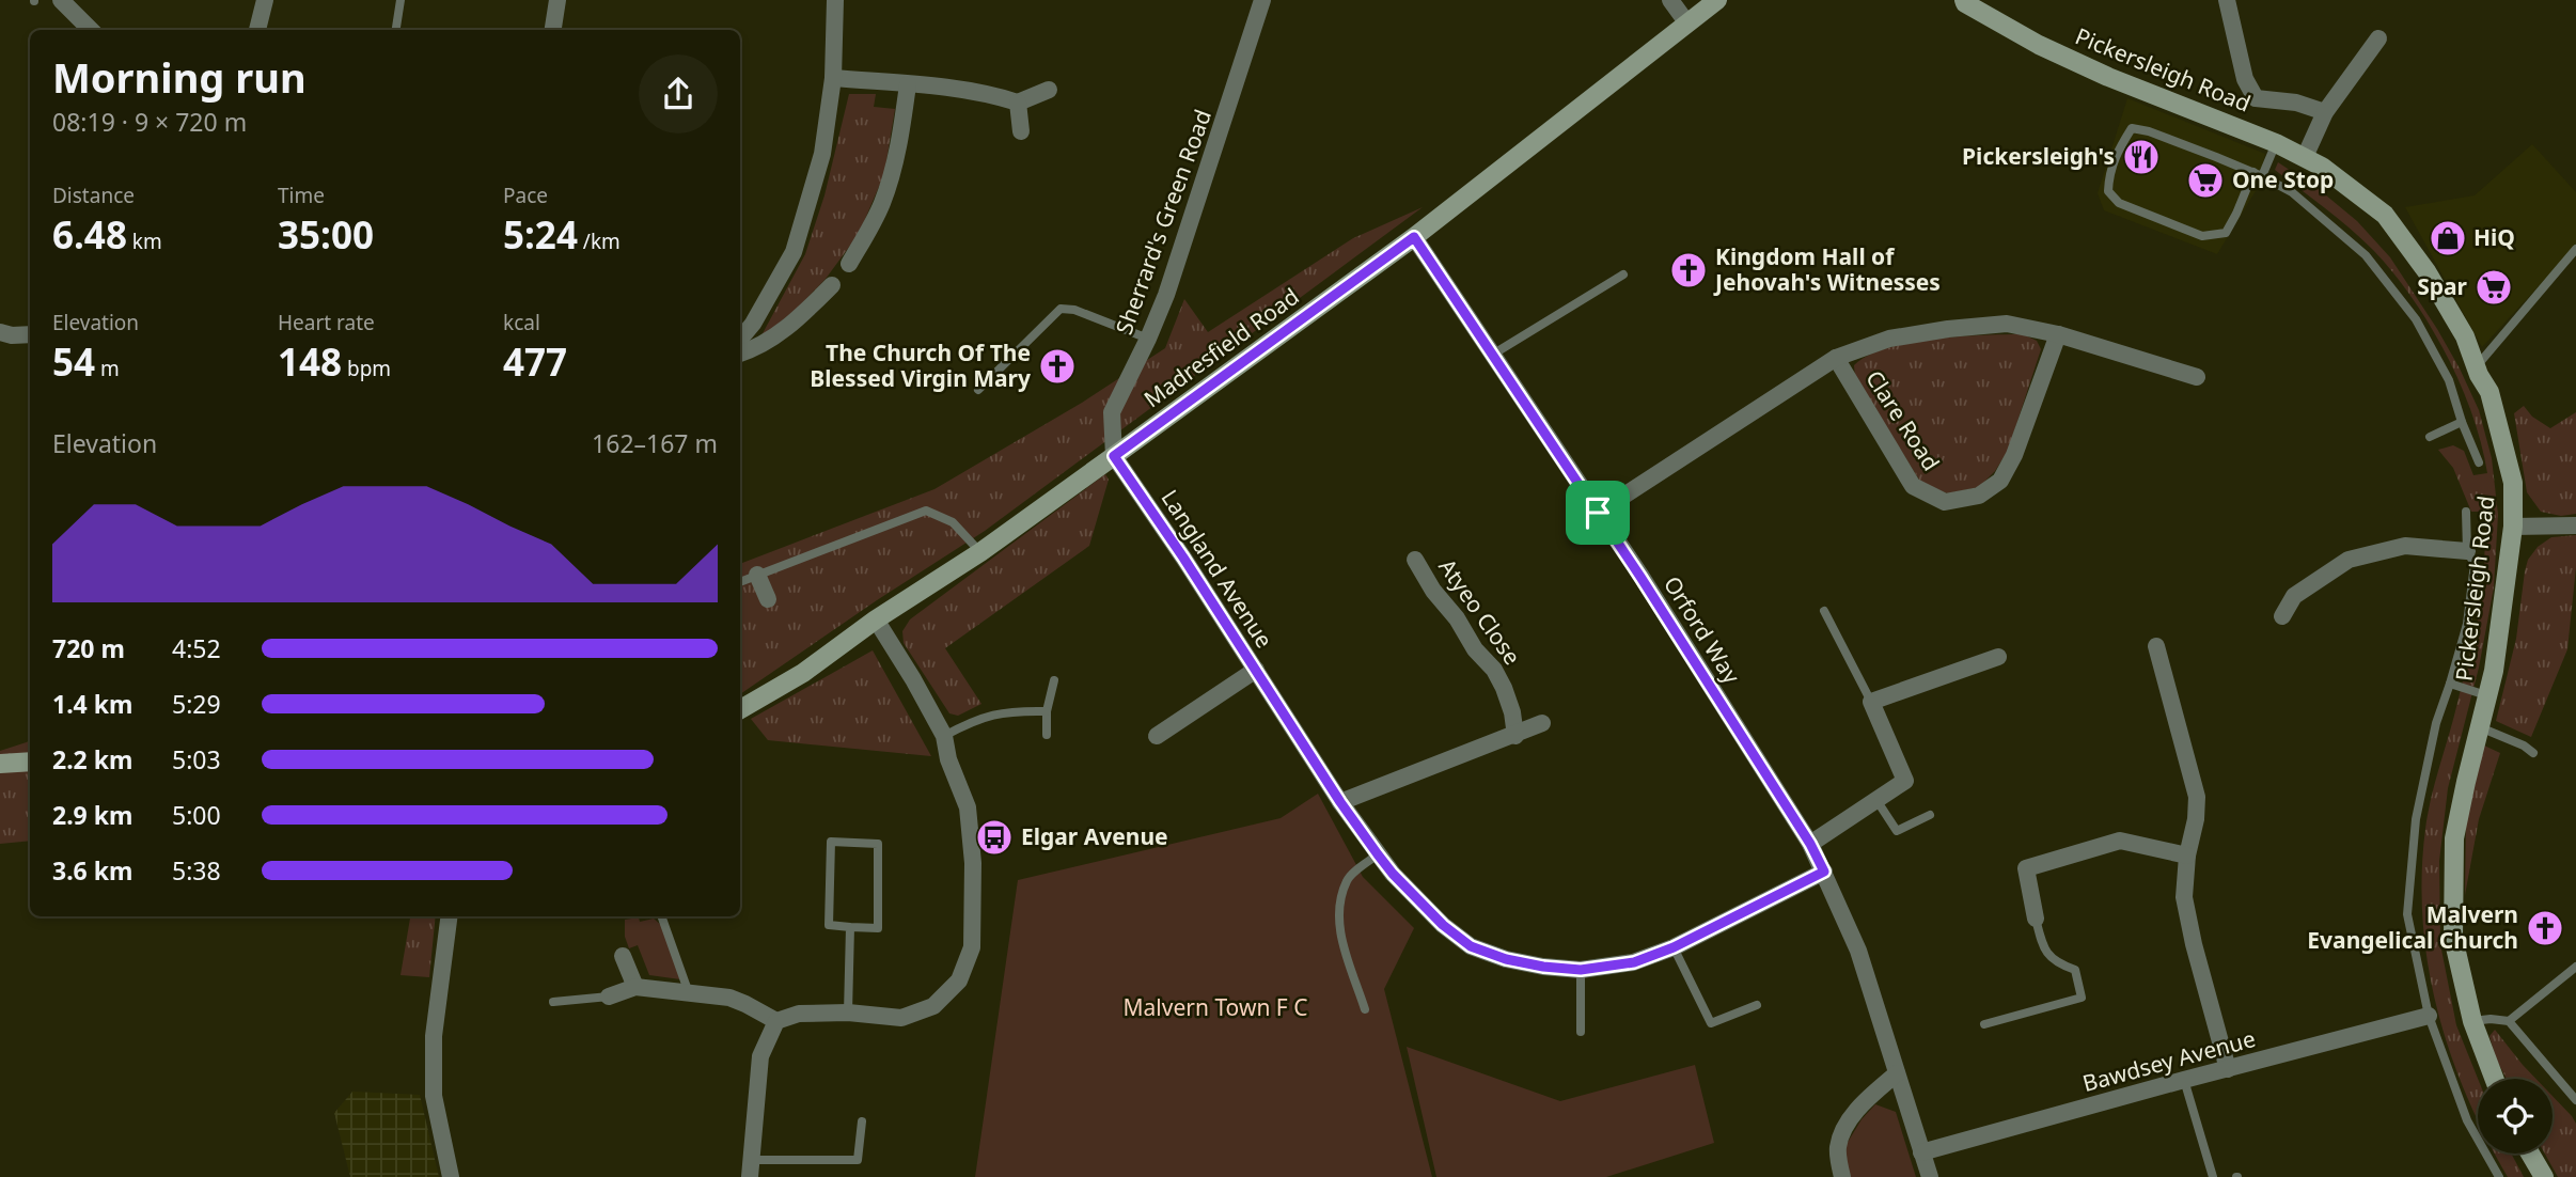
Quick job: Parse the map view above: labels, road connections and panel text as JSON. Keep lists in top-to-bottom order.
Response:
{
  "streets": {
    "main road": ["Pickersleigh Road", "Madresfield Road"],
    "street": [
      "Sherrard's Green Road",
      "Clare Road",
      "Langland Avenue",
      "Atyeo Close",
      "Orford Way",
      "Bawdsey Avenue"
    ]
  },
  "crossings": [
    ["Sherrard's Green Road", "Madresfield Road"],
    ["Sherrard's Green Road", "Langland Avenue"],
    ["Madresfield Road", "Langland Avenue"],
    ["Madresfield Road", "Orford Way"],
    ["Clare Road", "Orford Way"],
    ["Langland Avenue", "Orford Way"],
    ["Orford Way", "Bawdsey Avenue"]
  ],
  "parks": ["Malvern Town F C"],
  "places": {
    "restaurant": ["Pickersleigh's"],
    "supermarket": ["One Stop", "Spar"],
    "shop": ["HiQ"],
    "church": ["Kingdom Hall of Jehovah's Witnesses", "The Church Of The Blessed Virgin Mary", "Malvern Evangelical Church"],
    "bus stop": ["Elgar Avenue"]
  },
  "page": {
    "heading": ["Morning run", "08:19 · 9 × 720 m"],
    "stats": [
      ["Distance", "6.48 km"],
      ["Time", "35:00"],
      ["Pace", "5:24 /km"],
      ["Elevation", "54 m"],
      ["Heart rate", "148 bpm"],
      ["kcal", "477"]
    ],
    "chart": ["Elevation", "162–167 m"],
    "list": [
      {
        "name": "720 m",
        "note": "4:52"
      },
      {
        "name": "1.4 km",
        "note": "5:29"
      },
      {
        "name": "2.2 km",
        "note": "5:03"
      },
      {
        "name": "2.9 km",
        "note": "5:00"
      },
      {
        "name": "3.6 km",
        "note": "5:38"
      }
    ]
  }
}
